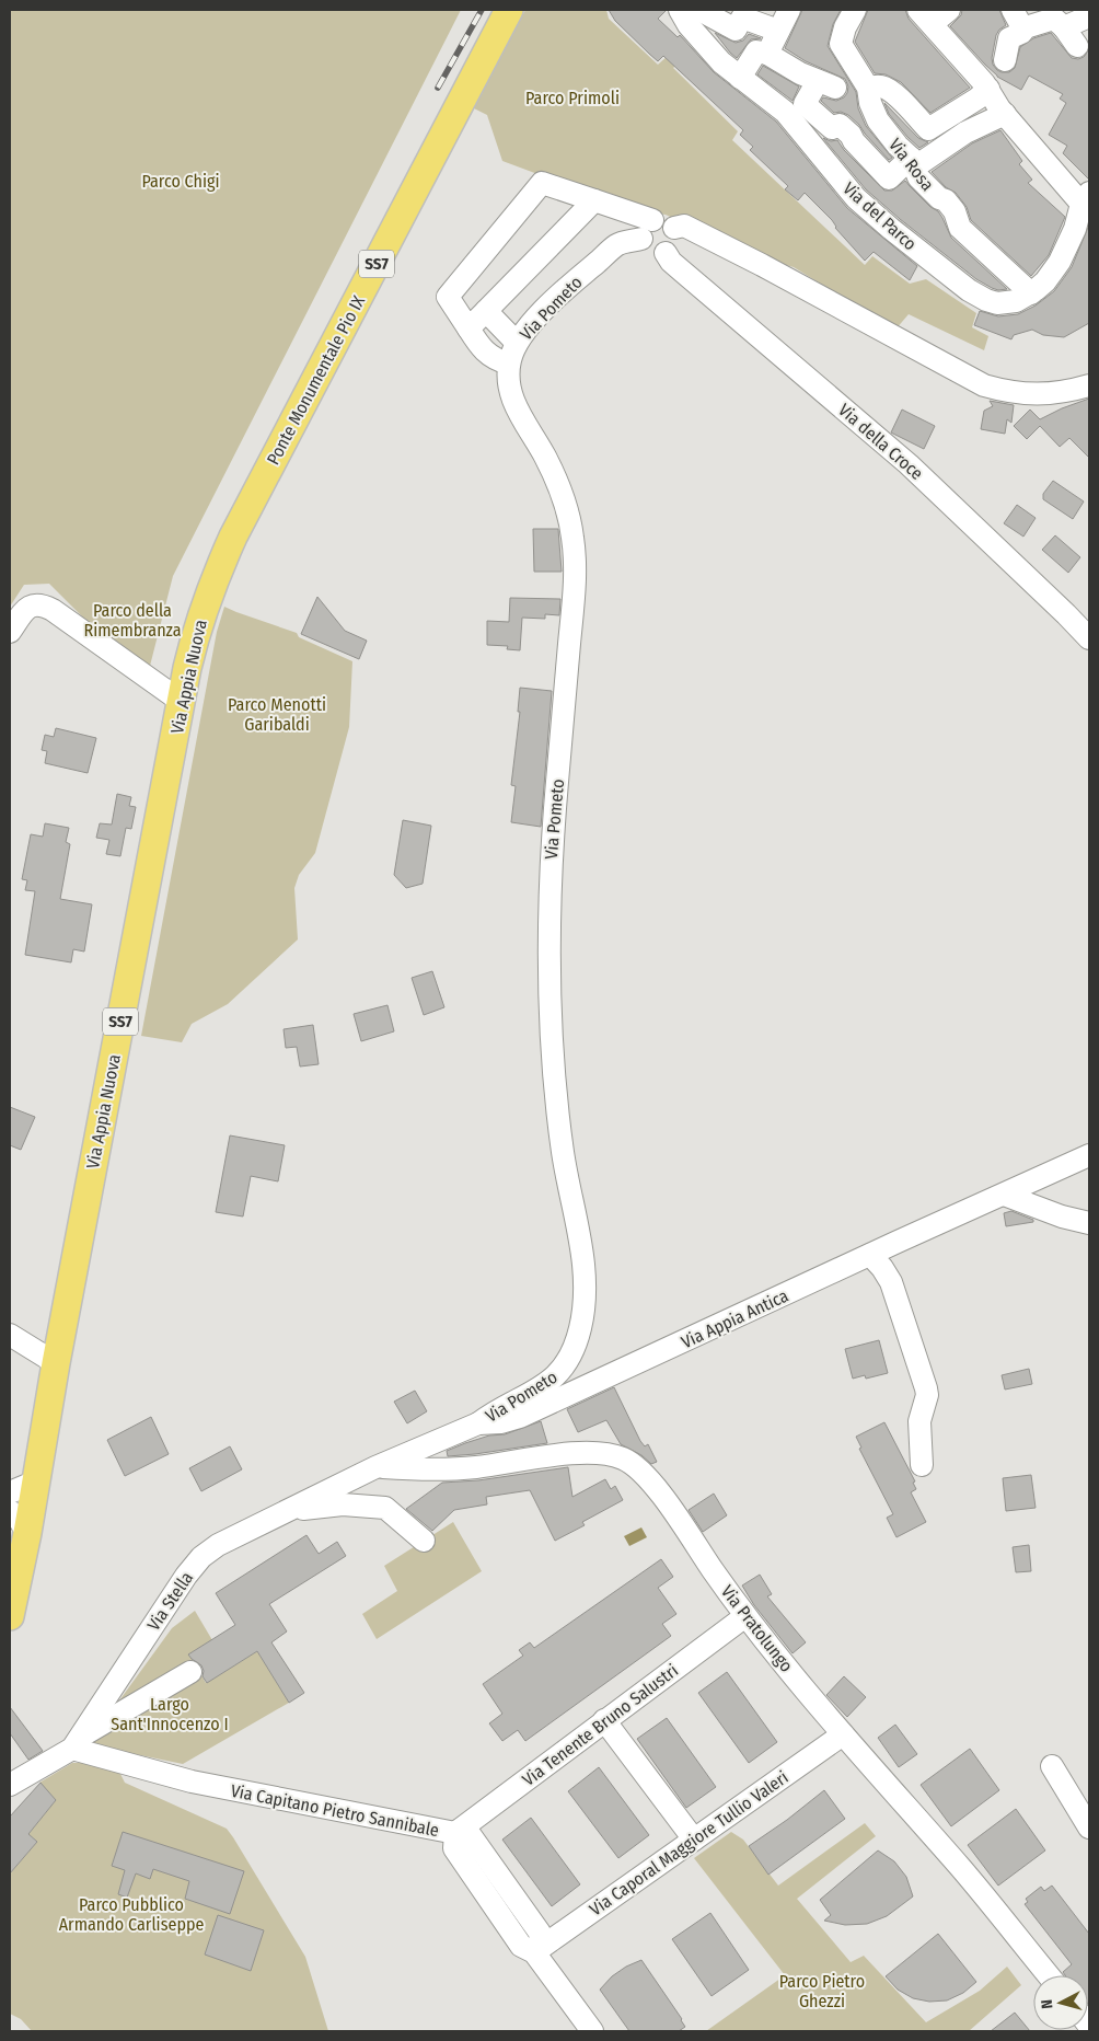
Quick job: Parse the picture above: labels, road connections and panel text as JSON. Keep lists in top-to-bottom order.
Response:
{
  "streets": {
    "main road": ["SS7", "Ponte Monumentale Pio IX", "Via Appia Nuova"],
    "street": [
      "Via Rosa",
      "Via del Parco",
      "Via Pometo",
      "Via della Croce",
      "Via Appia Antica",
      "Via Stella",
      "Via Pratolungo",
      "Via Tenente Bruno Salustri",
      "Via Capitano Pietro Sannibale",
      "Via Caporal Maggiore Tullio Valeri"
    ]
  },
  "crossings": [
    ["Via Rosa", "Via del Parco"],
    ["Via Pometo", "Via della Croce"],
    ["Via Pometo", "Via Appia Antica"],
    ["Ponte Monumentale Pio IX", "Via Appia Nuova"],
    ["Via Appia Antica", "Via Stella"],
    ["Via Appia Antica", "Via Pratolungo"],
    ["Via Stella", "Via Pratolungo"],
    ["Via Stella", "Via Capitano Pietro Sannibale"],
    ["Via Pratolungo", "Via Tenente Bruno Salustri"],
    ["Via Pratolungo", "Via Caporal Maggiore Tullio Valeri"],
    ["Via Tenente Bruno Salustri", "Via Capitano Pietro Sannibale"],
    ["Via Capitano Pietro Sannibale", "Via Caporal Maggiore Tullio Valeri"]
  ],
  "parks": [
    "Parco Primoli",
    "Parco Chigi",
    "Parco della Rimembranza",
    "Parco Menotti Garibaldi",
    "Largo Sant'Innocenzo I",
    "Parco Pubblico Armando Carliseppe",
    "Parco Pietro Ghezzi"
  ],
  "north": "left"
}
